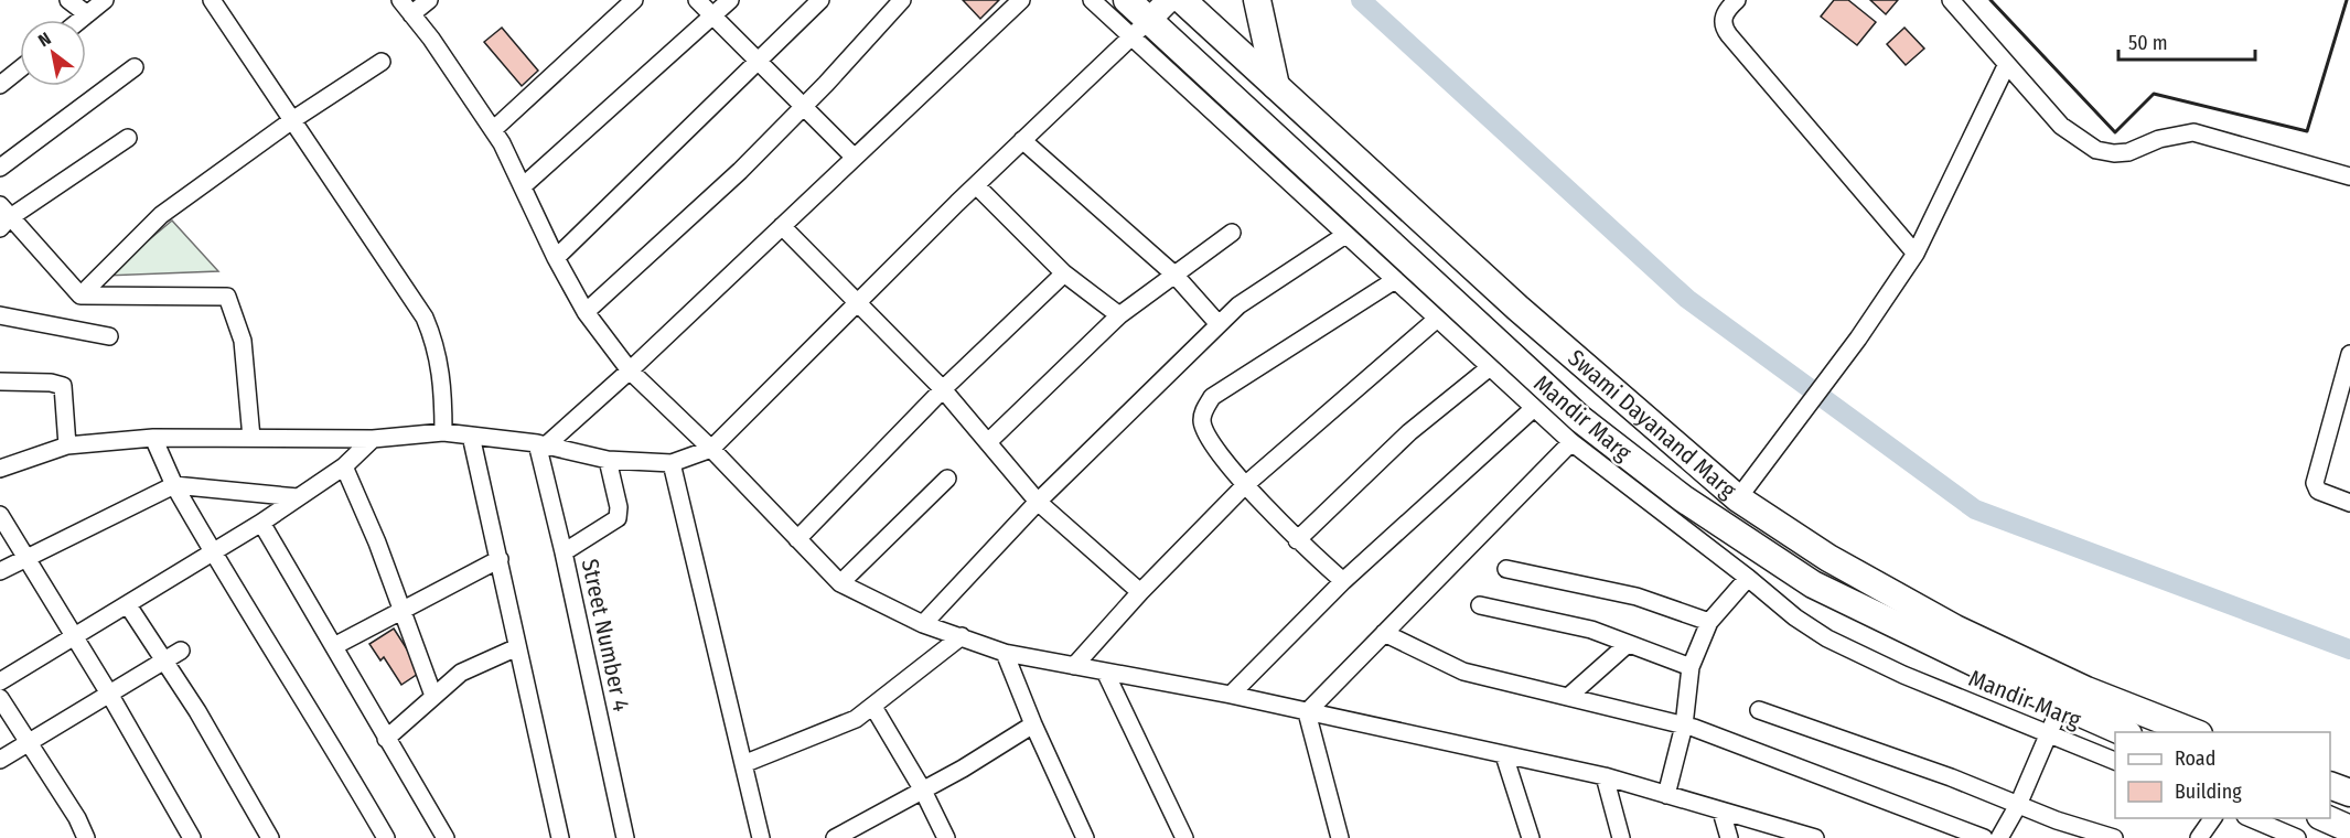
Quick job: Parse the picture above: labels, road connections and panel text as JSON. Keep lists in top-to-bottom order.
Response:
{
  "streets": {
    "main road": ["Swami Dayanand Marg"],
    "street": ["Mandir Marg", "Street Number 4"]
  },
  "crossings": [
    ["Mandir Marg", "Swami Dayanand Marg"]
  ],
  "legend": ["Road", "Building"],
  "scale_bar": "50 m",
  "north": "top left"
}
